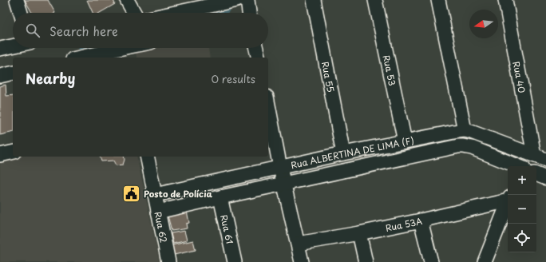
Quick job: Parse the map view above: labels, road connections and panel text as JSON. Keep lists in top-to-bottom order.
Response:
{
  "streets": {
    "street": [
      "Rua 53",
      "Rua 55",
      "Rua 40",
      "Rua ALBERTINA DE LIMA (F)",
      "Rua 53A",
      "Rua 62",
      "Rua 61"
    ]
  },
  "crossings": [
    ["Rua 53", "Rua ALBERTINA DE LIMA (F)"],
    ["Rua 55", "Rua ALBERTINA DE LIMA (F)"],
    ["Rua 40", "Rua ALBERTINA DE LIMA (F)"],
    ["Rua ALBERTINA DE LIMA (F)", "Rua 62"]
  ],
  "places": {
    "public building": ["Posto de Polícia"]
  },
  "north": "left",
  "page": {
    "search": "Search here",
    "heading": ["Nearby", "0 results"],
    "map_buttons": ["+", "−"]
  }
}
